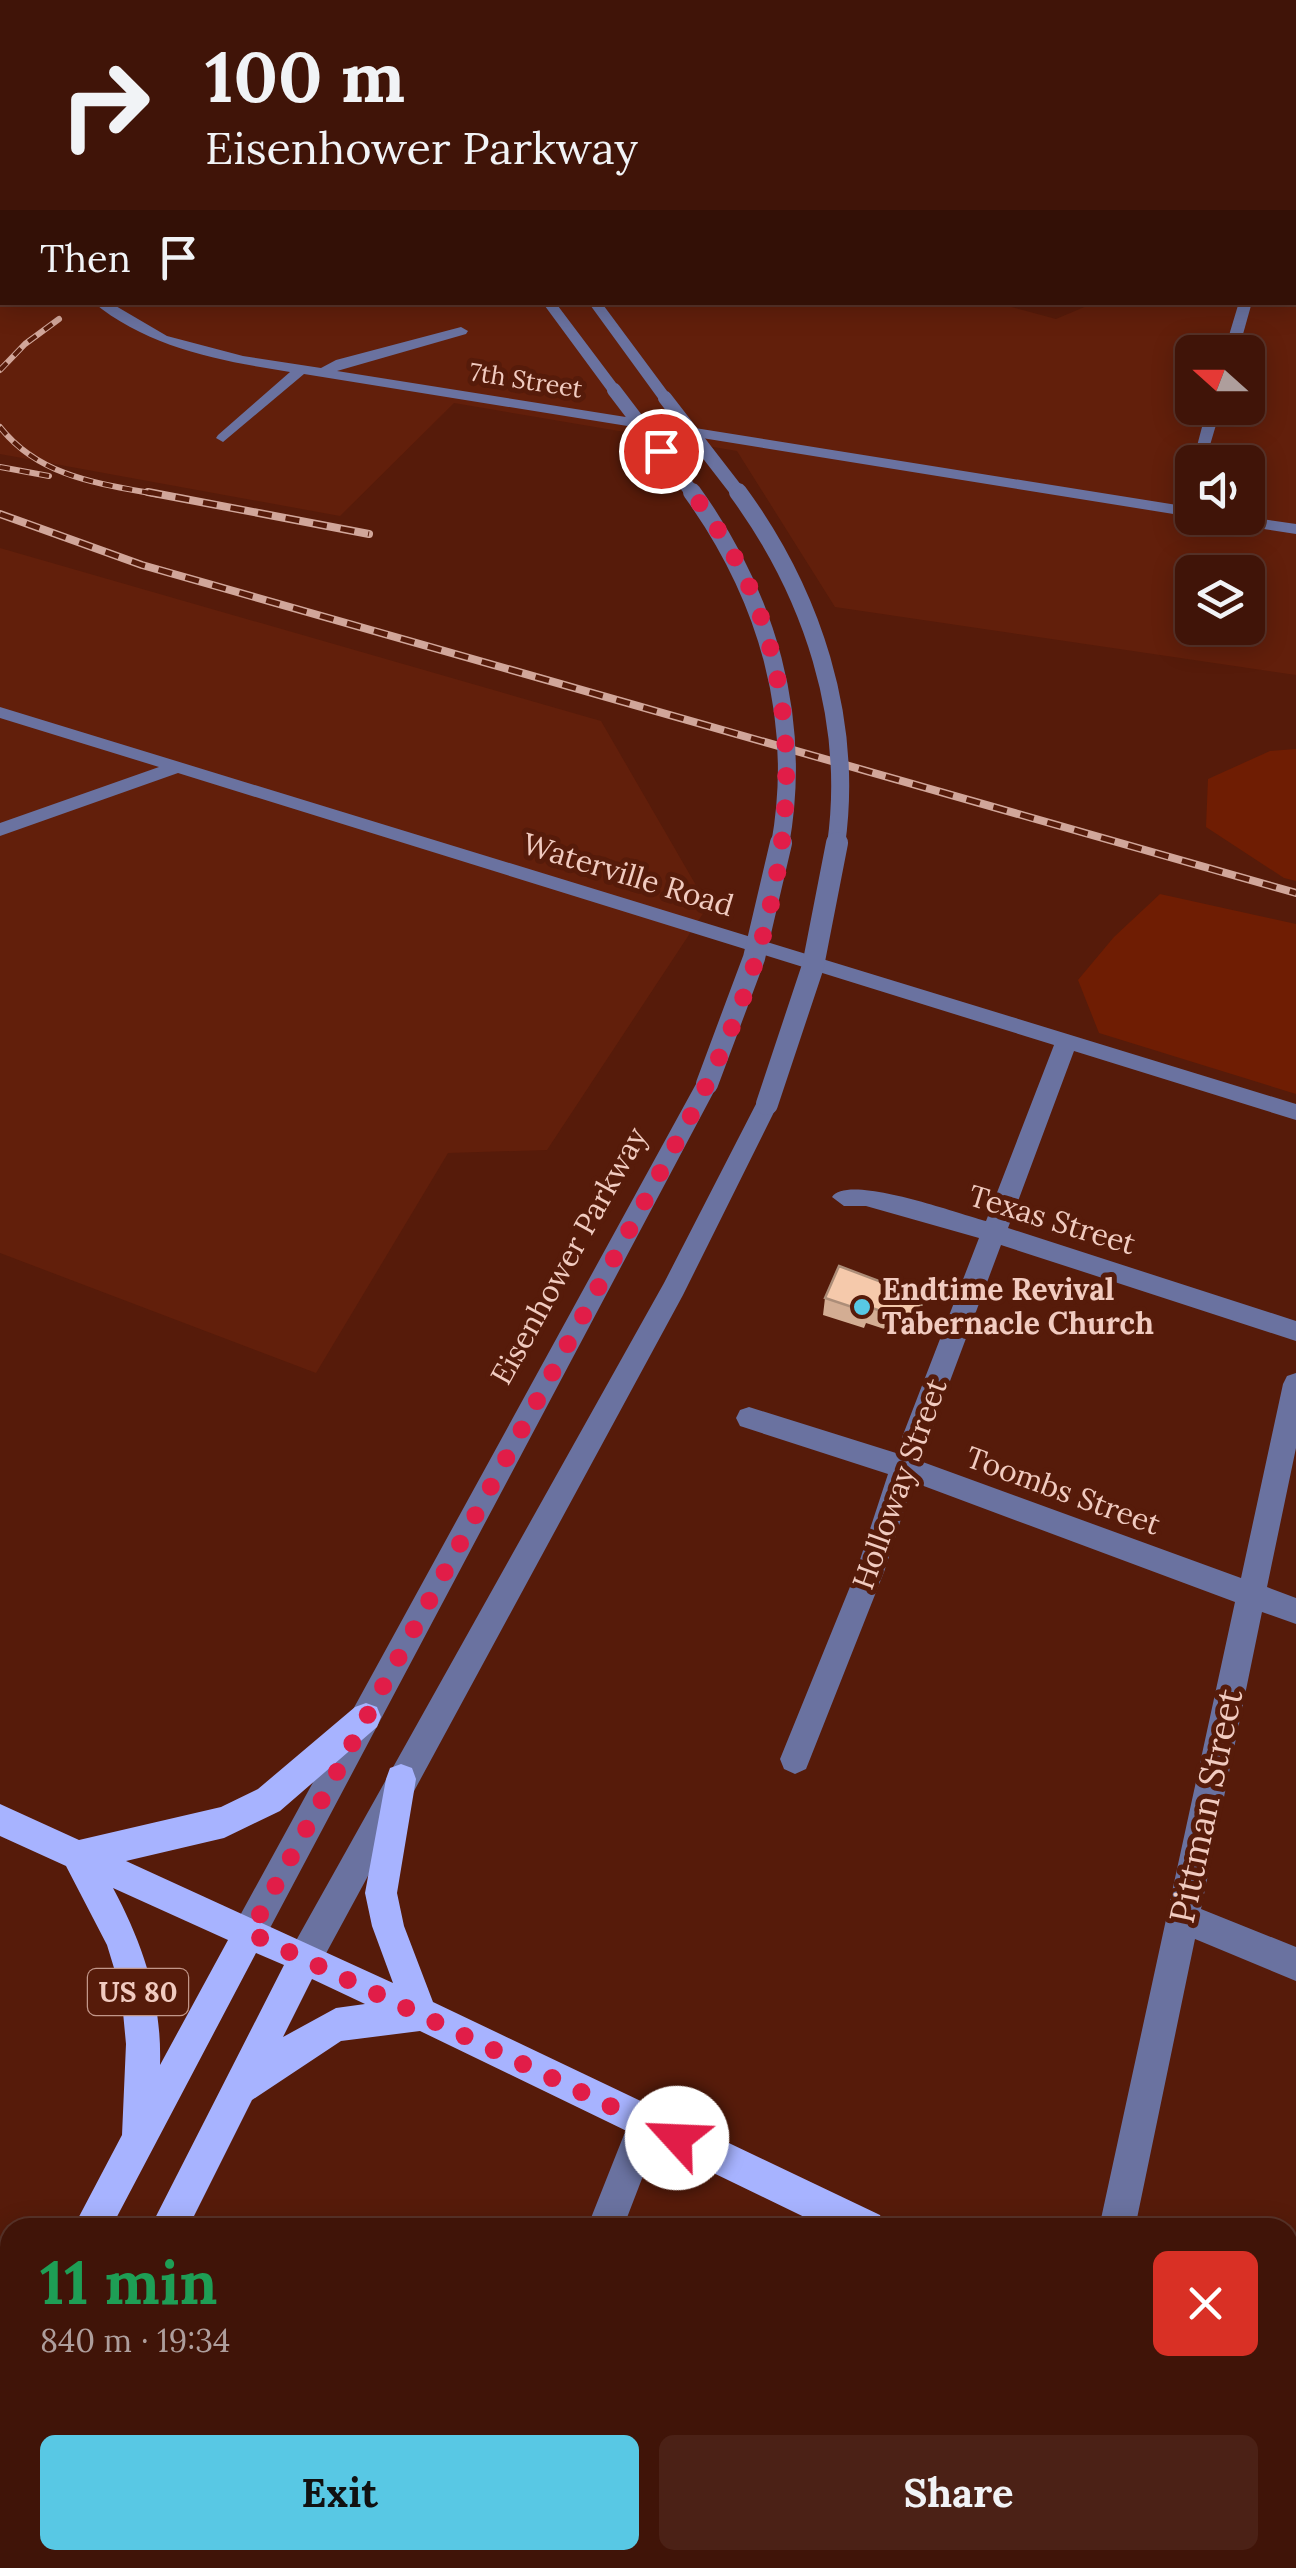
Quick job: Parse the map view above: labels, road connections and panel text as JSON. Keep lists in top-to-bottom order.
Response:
{
  "streets": {
    "main road": ["Eisenhower Parkway", "US 80"],
    "street": [
      "7th Street",
      "Waterville Road",
      "Texas Street",
      "Holloway Street",
      "Toombs Street",
      "Pittman Street"
    ]
  },
  "crossings": [
    ["Waterville Road", "Holloway Street"],
    ["Texas Street", "Holloway Street"],
    ["Eisenhower Parkway", "US 80"],
    ["Holloway Street", "Toombs Street"],
    ["Toombs Street", "Pittman Street"]
  ],
  "places": ["Endtime Revival Tabernacle Church"],
  "north": "left",
  "page": {
    "turn": ["100 m", "Eisenhower Parkway"],
    "then": "Then",
    "heading": ["11 min", "840 m · 19:34"],
    "buttons": ["Exit", "Share"]
  }
}
